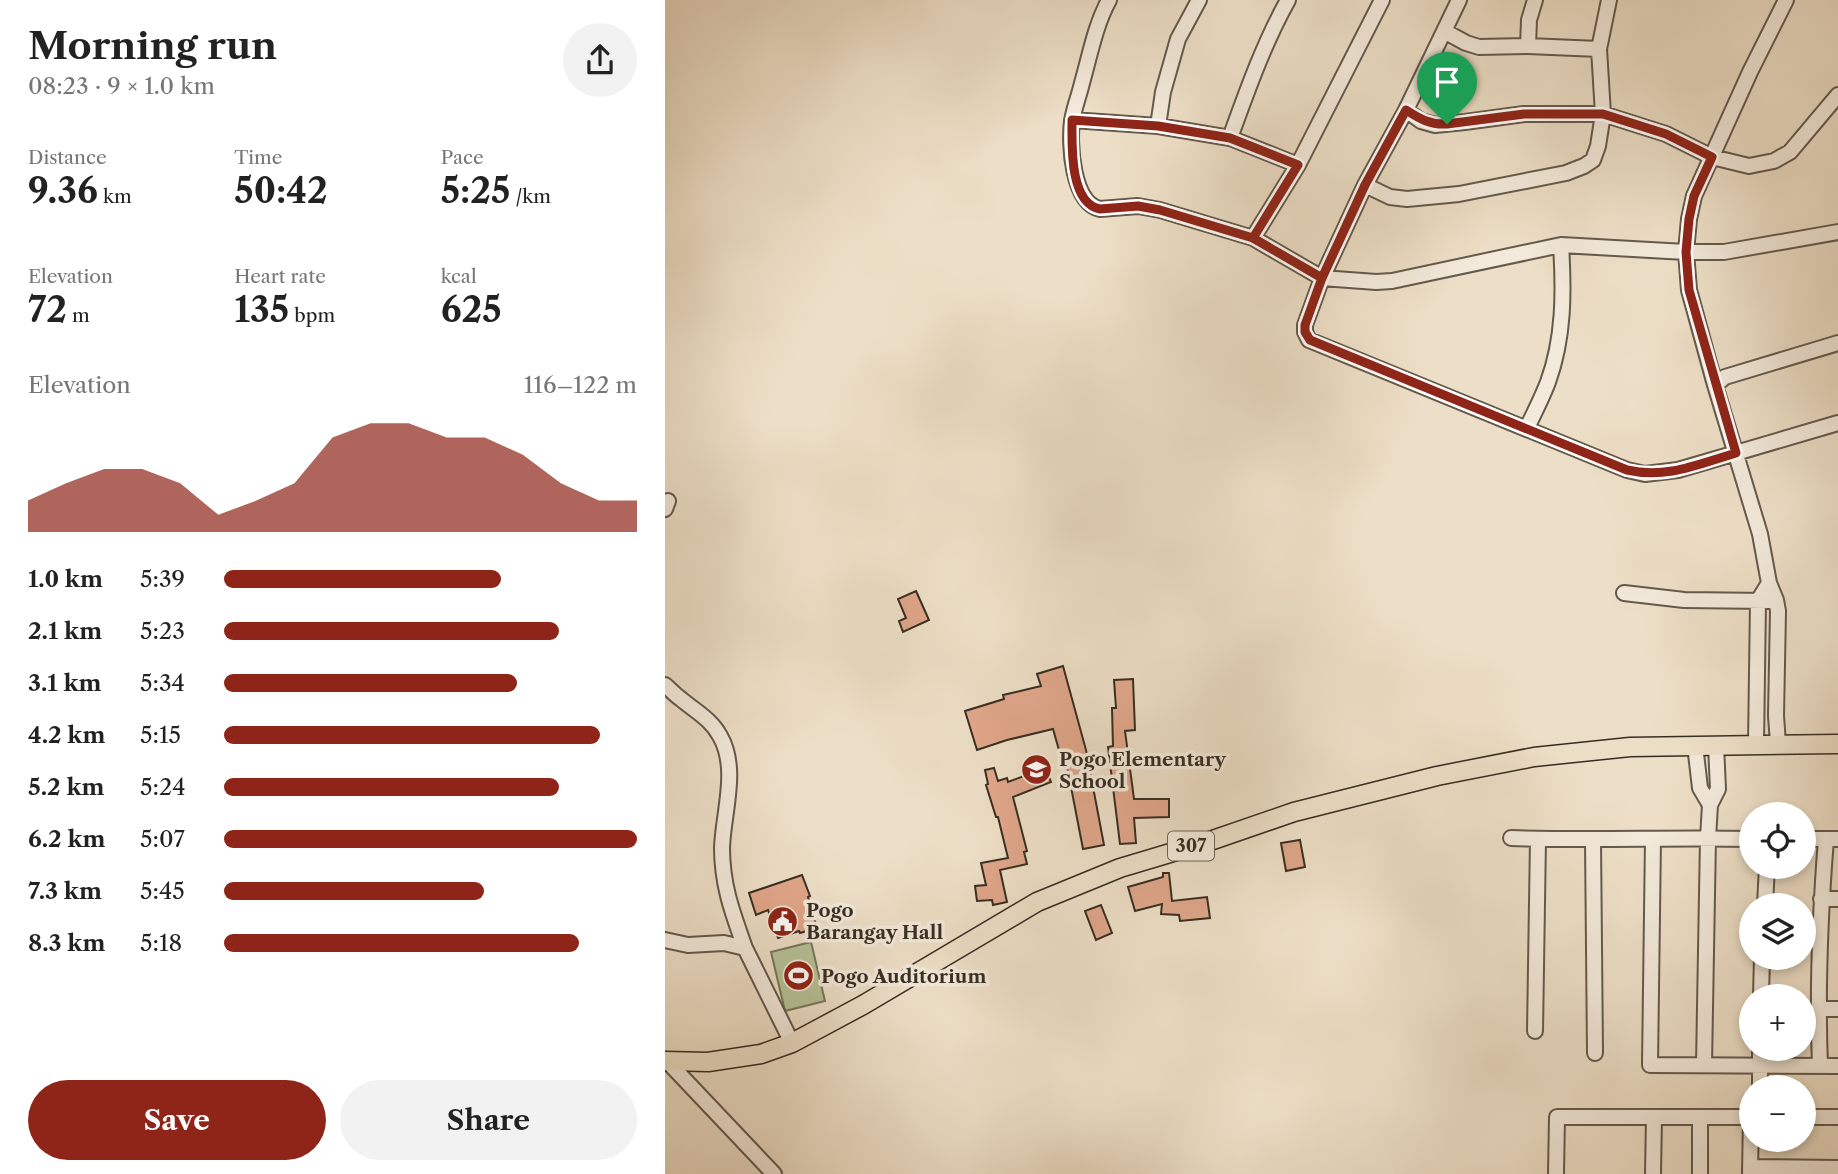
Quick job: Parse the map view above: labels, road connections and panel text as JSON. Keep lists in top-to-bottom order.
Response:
{
  "streets": {
    "main road": ["307"]
  },
  "places": {
    "school or university": ["Pogo Elementary School"],
    "public building": ["Pogo Barangay Hall"],
    "sports": ["Pogo Auditorium"]
  },
  "page": {
    "heading": ["Morning run", "08:23 · 9 × 1.0 km"],
    "stats": [
      ["Distance", "9.36 km"],
      ["Time", "50:42"],
      ["Pace", "5:25 /km"],
      ["Elevation", "72 m"],
      ["Heart rate", "135 bpm"],
      ["kcal", "625"]
    ],
    "chart": ["Elevation", "116–122 m"],
    "list": [
      {
        "name": "1.0 km",
        "note": "5:39"
      },
      {
        "name": "2.1 km",
        "note": "5:23"
      },
      {
        "name": "3.1 km",
        "note": "5:34"
      },
      {
        "name": "4.2 km",
        "note": "5:15"
      },
      {
        "name": "5.2 km",
        "note": "5:24"
      },
      {
        "name": "6.2 km",
        "note": "5:07"
      },
      {
        "name": "7.3 km",
        "note": "5:45"
      },
      {
        "name": "8.3 km",
        "note": "5:18"
      }
    ],
    "map_buttons": ["+", "−"],
    "buttons": ["Save", "Share"]
  }
}
